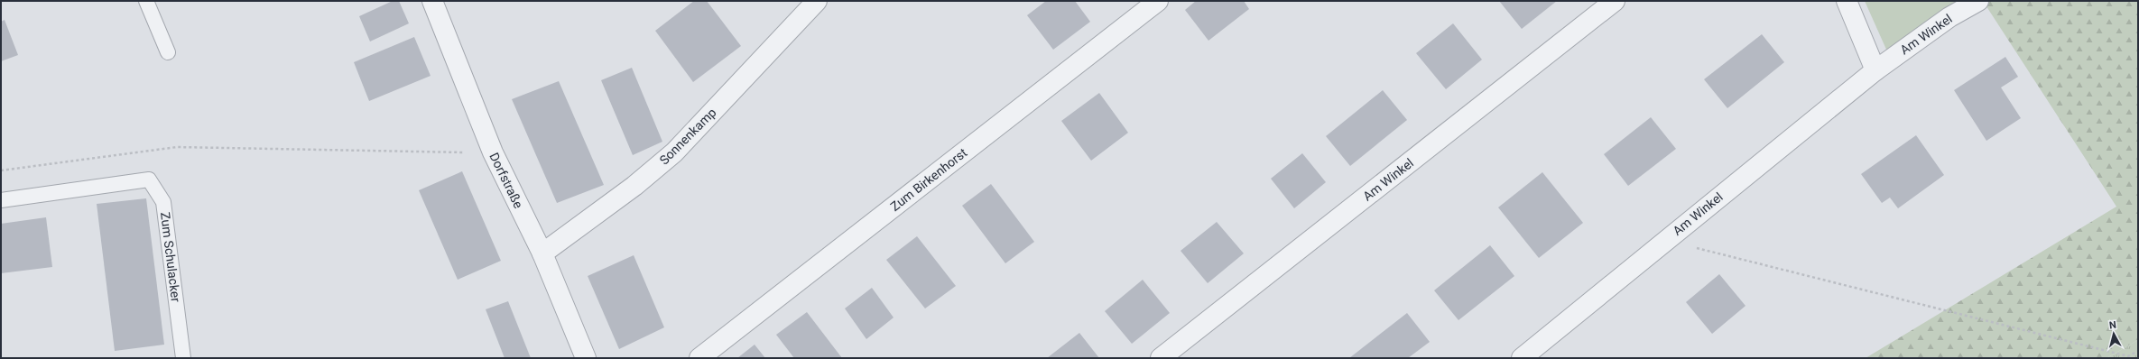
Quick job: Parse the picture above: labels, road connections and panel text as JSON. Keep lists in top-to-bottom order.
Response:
{
  "streets": {
    "street": [
      "Am Winkel",
      "Sonnenkamp",
      "Zum Birkenhorst",
      "Dorfstraße"
    ],
    "lane": ["Zum Schulacker"]
  },
  "crossings": [
    ["Sonnenkamp", "Dorfstraße"]
  ],
  "north": "top"
}
